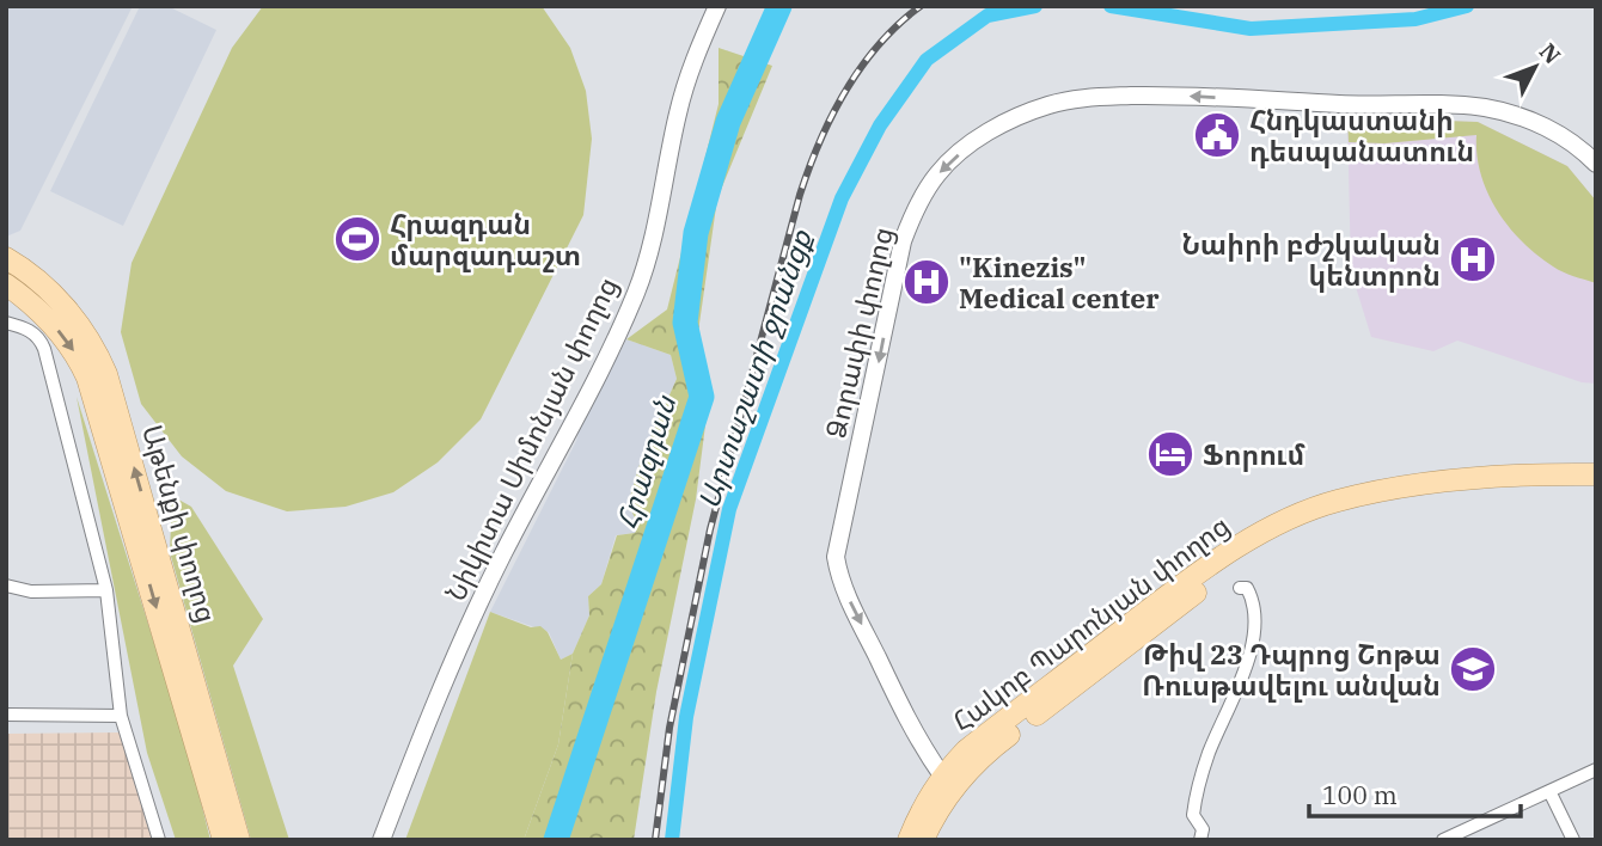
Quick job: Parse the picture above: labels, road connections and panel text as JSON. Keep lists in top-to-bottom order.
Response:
{
  "streets": {
    "main road": ["Աթենքի փողոց", "Հակոբ Պարոնյան փողոց"],
    "street": ["Ձորափի փողոց", "Նիկիտա Սիմոնյան փողոց"]
  },
  "crossings": [
    ["Ձորափի փողոց", "Հակոբ Պարոնյան փողոց"]
  ],
  "water": ["Արտաշատի ջրանցք", "Հրազդան"],
  "places": {
    "public building": ["Հնդկաստանի դեսպանատուն"],
    "sports": ["Հրազդան մարզադաշտ"],
    "hospital": ["Նաիրի բժշկական կենտրոն", "\"Kinezis\" Medical center"],
    "hotel": ["Ֆորում"],
    "school or university": ["Թիվ 23 Դպրոց Շոթա Ռուսթավելու անվան"]
  },
  "scale_bar": "100 m",
  "north": "top right"
}
